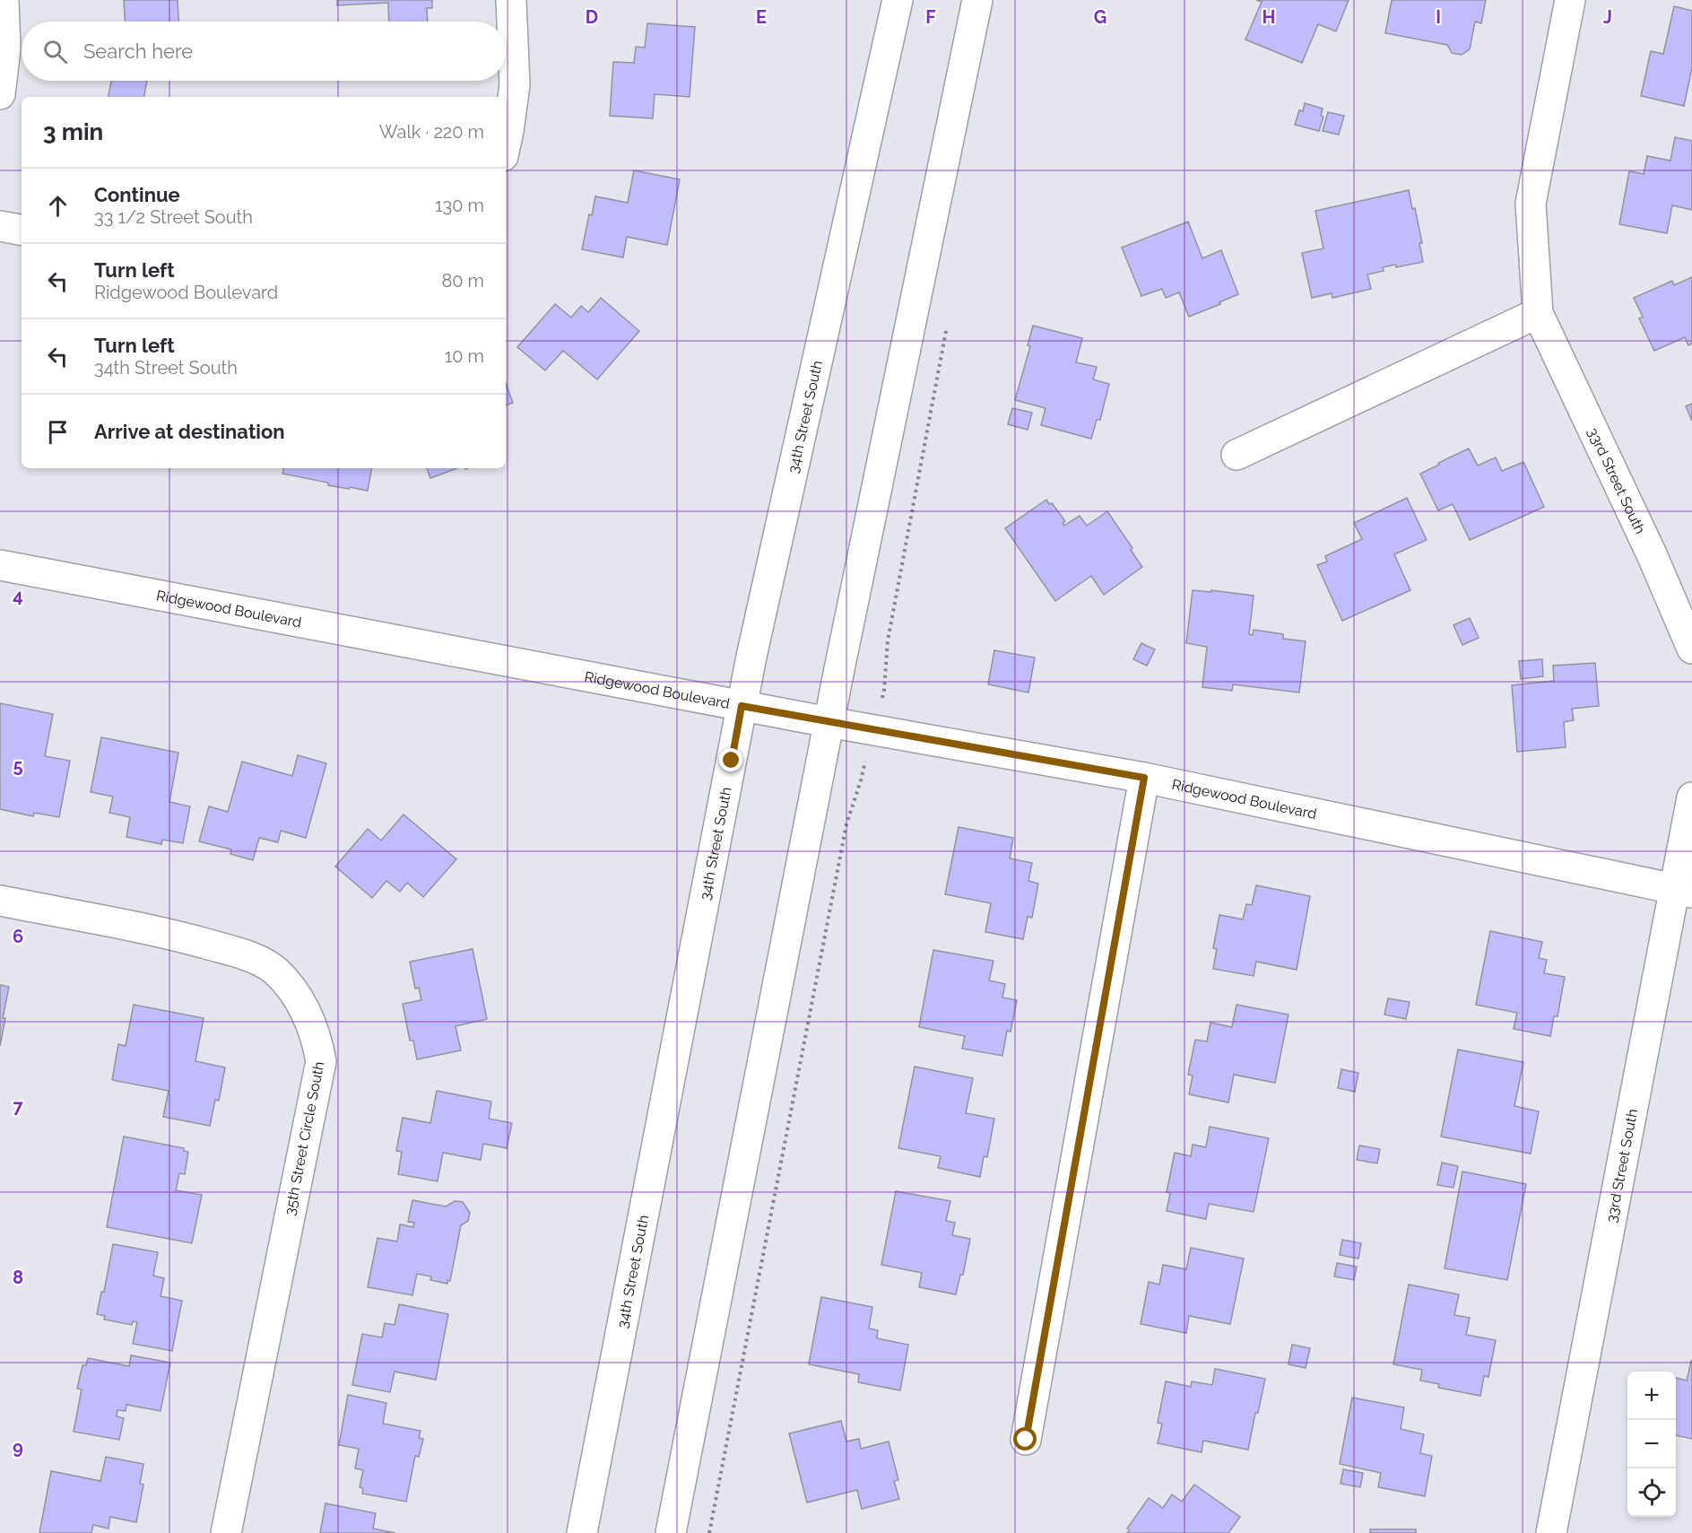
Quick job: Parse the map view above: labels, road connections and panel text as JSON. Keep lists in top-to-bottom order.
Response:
{
  "streets": {
    "street": [
      "34th Street South",
      "33rd Street South",
      "Ridgewood Boulevard",
      "35th Street Circle South"
    ]
  },
  "crossings": [
    ["34th Street South", "Ridgewood Boulevard"],
    ["33rd Street South", "Ridgewood Boulevard"]
  ],
  "page": {
    "search": "Search here",
    "heading": ["3 min", "Walk · 220 m"],
    "list": [
      ["Continue", "33 1/2 Street South", "130 m"],
      ["Turn left", "Ridgewood Boulevard", "80 m"],
      ["Turn left", "34th Street South", "10 m"],
      "Arrive at destination"
    ],
    "map_buttons": ["+", "−"]
  },
  "grid": {
    "columns": [
      "D",
      "E",
      "F",
      "G",
      "H",
      "I",
      "J"
    ],
    "rows": [
      "4",
      "5",
      "6",
      "7",
      "8",
      "9"
    ]
  }
}
